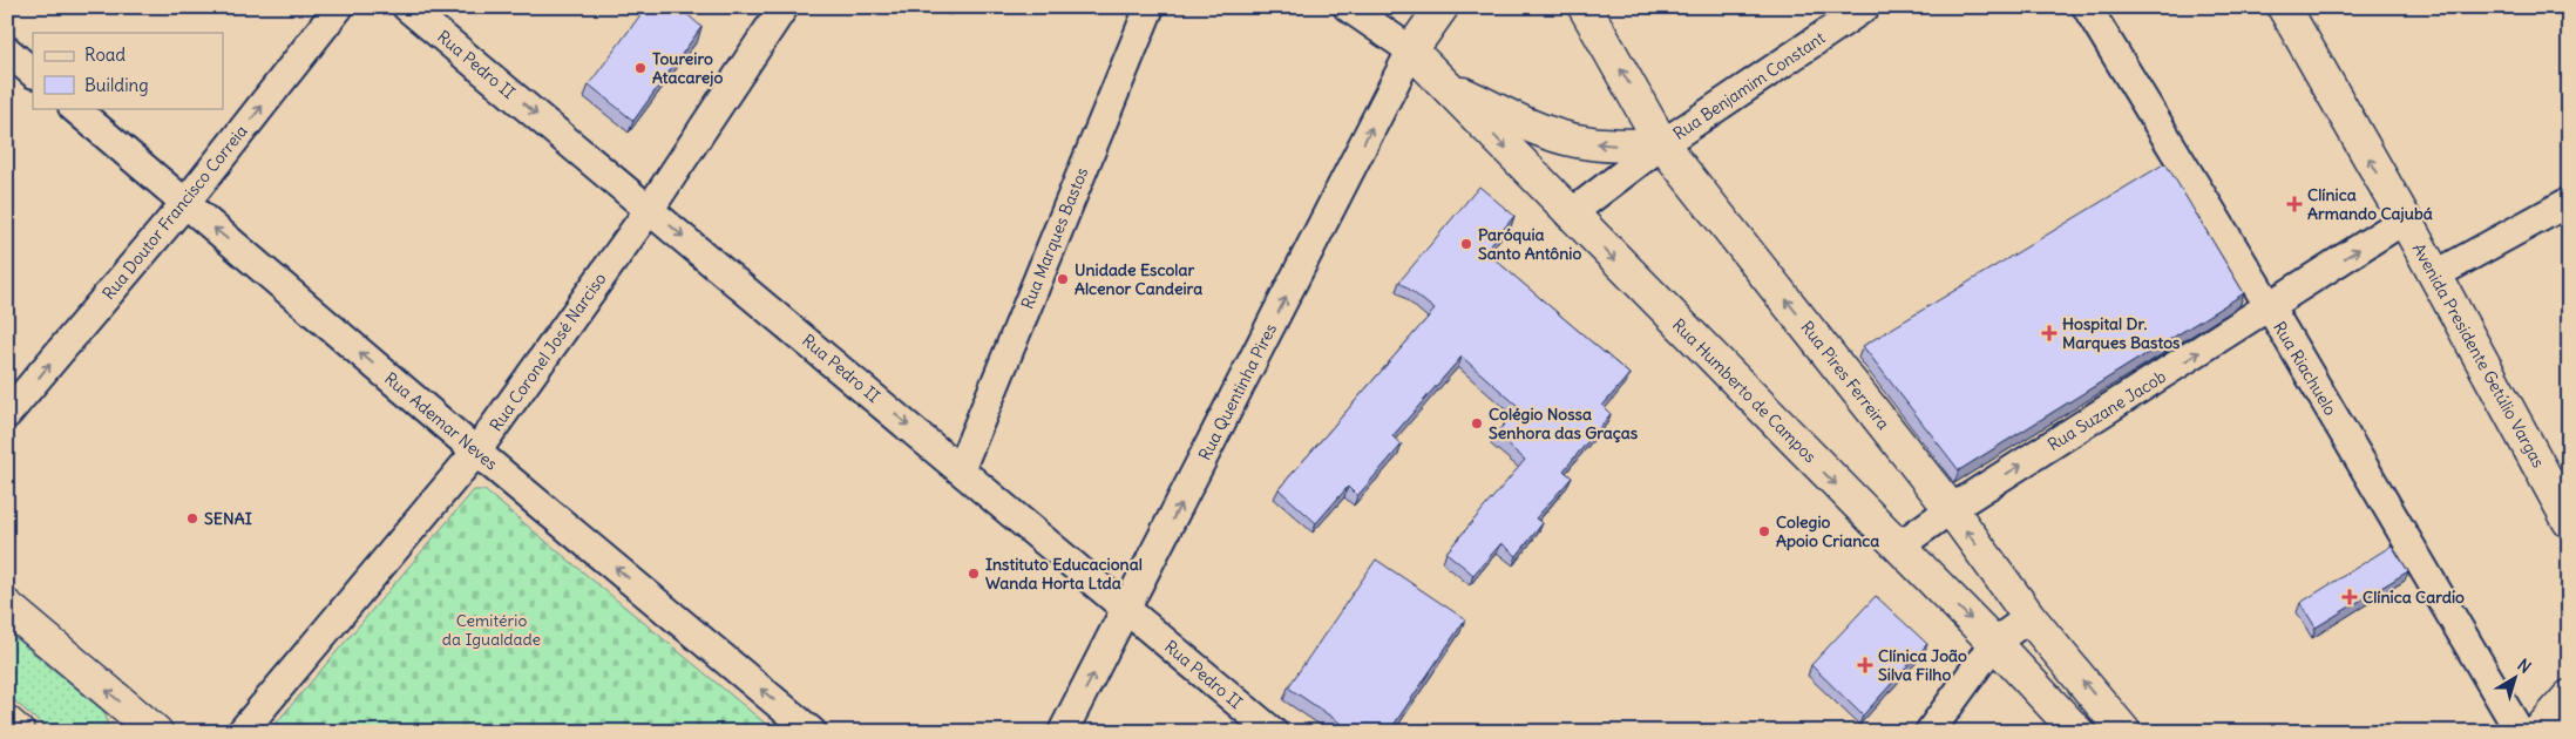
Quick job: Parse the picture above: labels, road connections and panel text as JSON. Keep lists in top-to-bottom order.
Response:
{
  "streets": {
    "main road": ["Avenida Presidente Getúlio Vargas", "Rua Pires Ferreira", "Rua Humberto de Campos"],
    "street": [
      "Rua Pedro II",
      "Rua Benjamim Constant",
      "Rua Doutor Francisco Correia",
      "Rua Marques Bastos",
      "Rua Coronel José Narciso",
      "Rua Riachuelo",
      "Rua Quentinha Pires",
      "Rua Suzane Jacob",
      "Rua Ademar Neves"
    ]
  },
  "crossings": [
    ["Rua Pedro II", "Rua Marques Bastos"],
    ["Rua Pedro II", "Rua Coronel José Narciso"],
    ["Rua Pedro II", "Rua Quentinha Pires"],
    ["Rua Benjamim Constant", "Rua Pires Ferreira"],
    ["Rua Benjamim Constant", "Rua Humberto de Campos"],
    ["Rua Doutor Francisco Correia", "Rua Ademar Neves"],
    ["Rua Coronel José Narciso", "Rua Ademar Neves"],
    ["Avenida Presidente Getúlio Vargas", "Rua Suzane Jacob"],
    ["Rua Riachuelo", "Rua Suzane Jacob"],
    ["Rua Pires Ferreira", "Rua Suzane Jacob"],
    ["Rua Humberto de Campos", "Rua Quentinha Pires"],
    ["Rua Humberto de Campos", "Rua Suzane Jacob"]
  ],
  "one_way": [
    "Rua Pedro II",
    "Rua Doutor Francisco Correia",
    "Avenida Presidente Getúlio Vargas",
    "Rua Pires Ferreira",
    "Rua Humberto de Campos",
    "Rua Quentinha Pires",
    "Rua Suzane Jacob",
    "Rua Ademar Neves"
  ],
  "parks": ["Cemitério da Igualdade"],
  "places": {
    "other": [
      "Toureiro Atacarejo",
      "Paróquia Santo Antônio",
      "Unidade Escolar Alcenor Candeira",
      "Colégio Nossa Senhora das Graças",
      "SENAI",
      "Colegio Apoio Crianca",
      "Instituto Educacional Wanda Horta Ltda"
    ],
    "health": [
      "Clínica Armando Cajubá",
      "Hospital Dr. Marques Bastos",
      "Clínica Cardio",
      "Clínica João Silva Filho"
    ]
  },
  "legend": ["Road", "Building"],
  "north": "top right"
}
